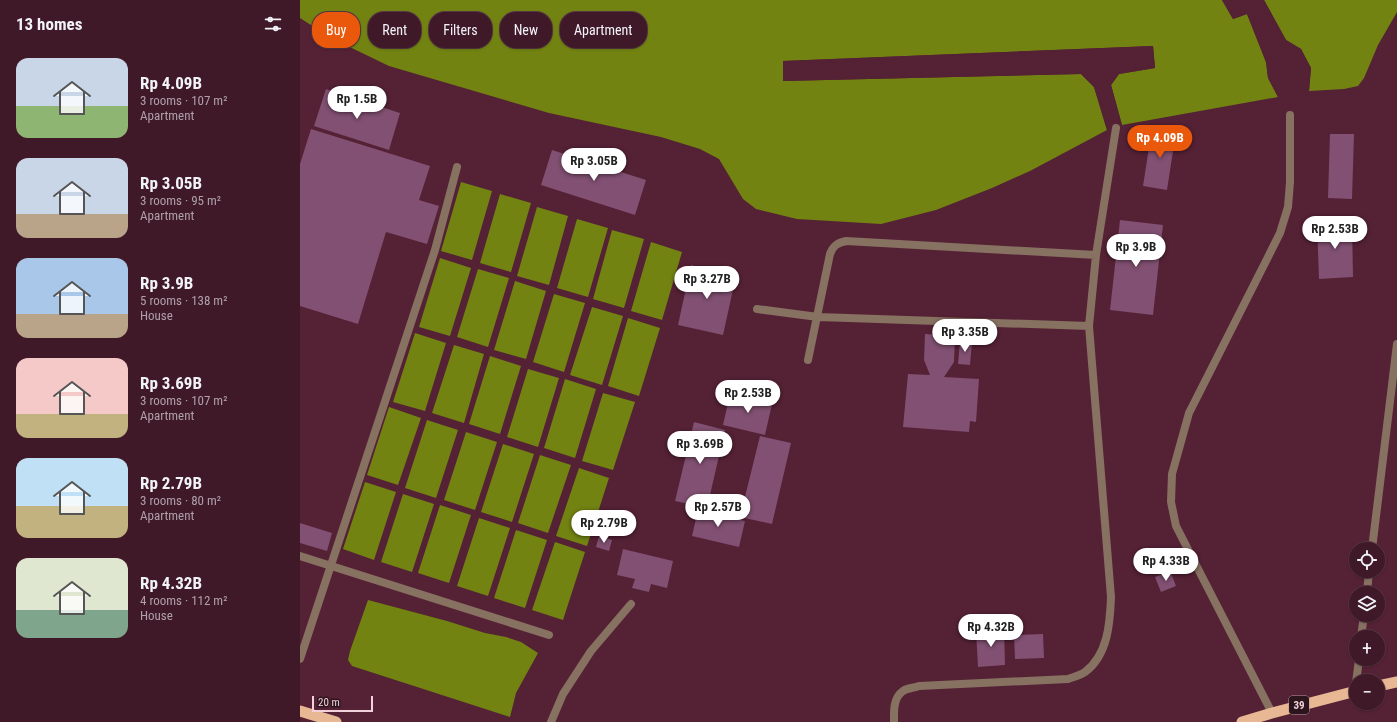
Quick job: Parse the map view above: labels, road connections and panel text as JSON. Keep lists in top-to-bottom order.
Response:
{
  "streets": {
    "highway": ["39"]
  },
  "scale_bar": "20 m",
  "page": {
    "heading": "13 homes",
    "chip": [
      "Buy",
      "Rent",
      "Filters",
      "New",
      "Apartment"
    ],
    "list": [
      {
        "name": "Rp 4.09B",
        "note": "3 rooms · 107 m² · Apartment"
      },
      {
        "name": "Rp 3.05B",
        "note": "3 rooms · 95 m² · Apartment"
      },
      {
        "name": "Rp 3.9B",
        "note": "5 rooms · 138 m² · House"
      },
      {
        "name": "Rp 3.69B",
        "note": "3 rooms · 107 m² · Apartment"
      },
      {
        "name": "Rp 2.79B",
        "note": "3 rooms · 80 m² · Apartment"
      },
      {
        "name": "Rp 4.32B",
        "note": "4 rooms · 112 m² · House"
      }
    ],
    "price": [
      "Rp 1.5B",
      "Rp 4.09B",
      "Rp 3.05B",
      "Rp 2.53B",
      "Rp 3.9B",
      "Rp 3.27B",
      "Rp 3.35B",
      "Rp 2.53B",
      "Rp 3.69B",
      "Rp 2.57B",
      "Rp 2.79B",
      "Rp 4.33B",
      "Rp 4.32B"
    ],
    "map_buttons": ["+", "−"],
    "scale": "20 m"
  }
}
